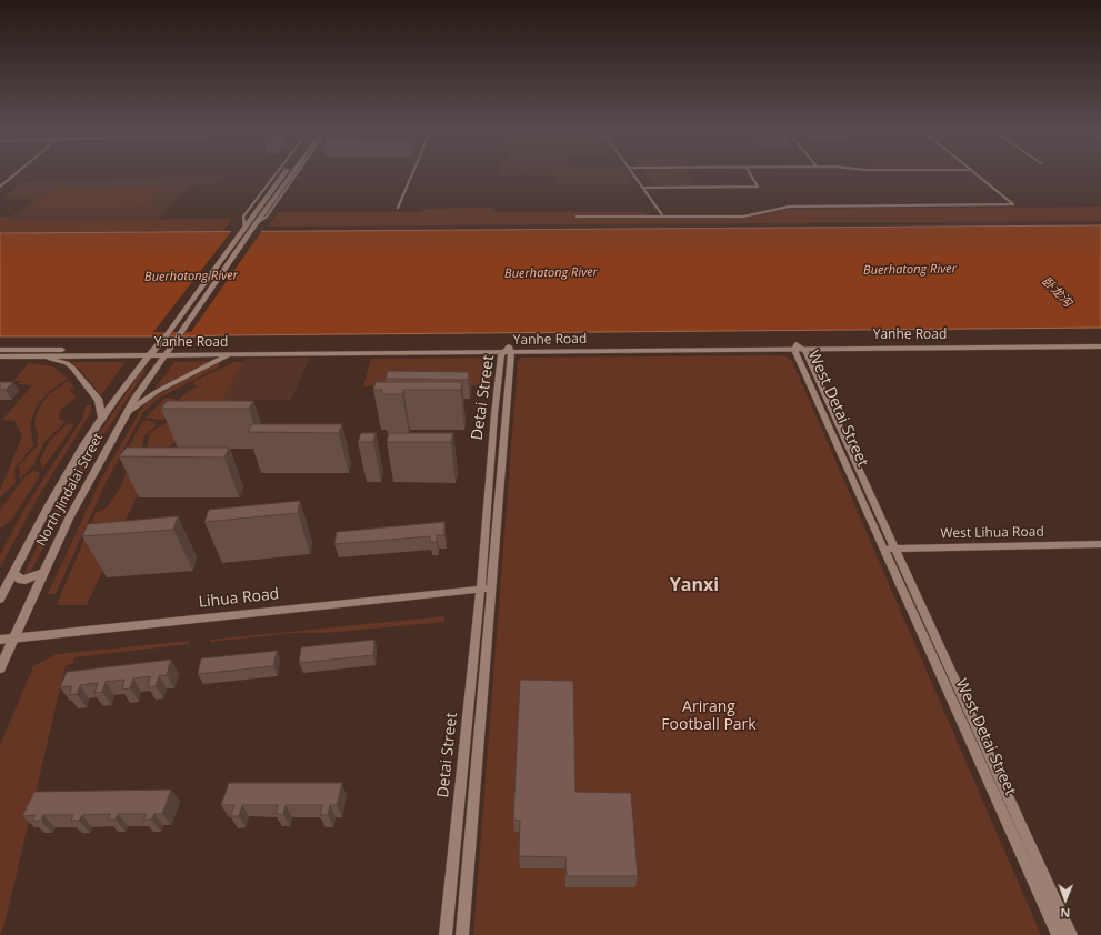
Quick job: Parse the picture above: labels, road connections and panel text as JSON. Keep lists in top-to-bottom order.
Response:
{
  "streets": {
    "main road": ["Yanhe Road", "North Jindalai Street"],
    "street": [
      "Detai Street",
      "West Detai Street",
      "West Lihua Road",
      "Lihua Road"
    ]
  },
  "crossings": [
    ["Yanhe Road", "Detai Street"],
    ["Yanhe Road", "West Detai Street"],
    ["Yanhe Road", "North Jindalai Street"],
    ["Detai Street", "Lihua Road"],
    ["West Detai Street", "West Lihua Road"],
    ["North Jindalai Street", "Lihua Road"]
  ],
  "districts": ["Yanxi"],
  "water": ["Buerhatong River", "卧龙沟"],
  "parks": ["Arirang Football Park"],
  "north": "bottom"
}
